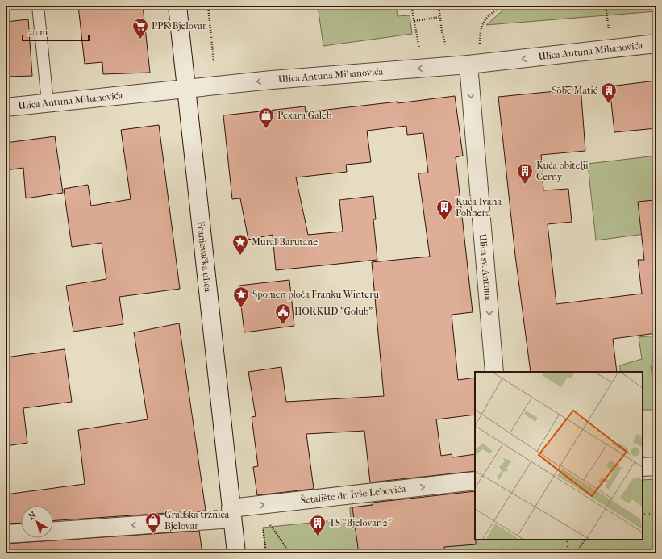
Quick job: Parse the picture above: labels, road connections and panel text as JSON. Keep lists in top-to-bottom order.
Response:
{
  "streets": {
    "street": [
      "Ulica Antuna Mihanovića",
      "Franjevačka ulica",
      "Ulica sv. Antuna",
      "Šetalište dr. Ivše Lebovića"
    ]
  },
  "crossings": [
    ["Ulica Antuna Mihanovića", "Franjevačka ulica"],
    ["Ulica Antuna Mihanovića", "Ulica sv. Antuna"],
    ["Franjevačka ulica", "Šetalište dr. Ivše Lebovića"]
  ],
  "one_way": ["Ulica Antuna Mihanovića", "Ulica sv. Antuna"],
  "places": {
    "supermarket": ["PPK Bjelovar"],
    "building": [
      "Sobe Matić",
      "Kuća obitelji Černy",
      "Kuća Ivana Pohnera",
      "TS \"Bjelovar 2\""
    ],
    "shop": ["Pekara Galeb", "Gradska tržnica Bjelovar"],
    "place": ["Mural Barutane", "Spomen ploča Franku Winteru"],
    "public building": ["HORKUD \"Golub\""]
  },
  "scale_bar": "20 m",
  "north": "top left"
}
